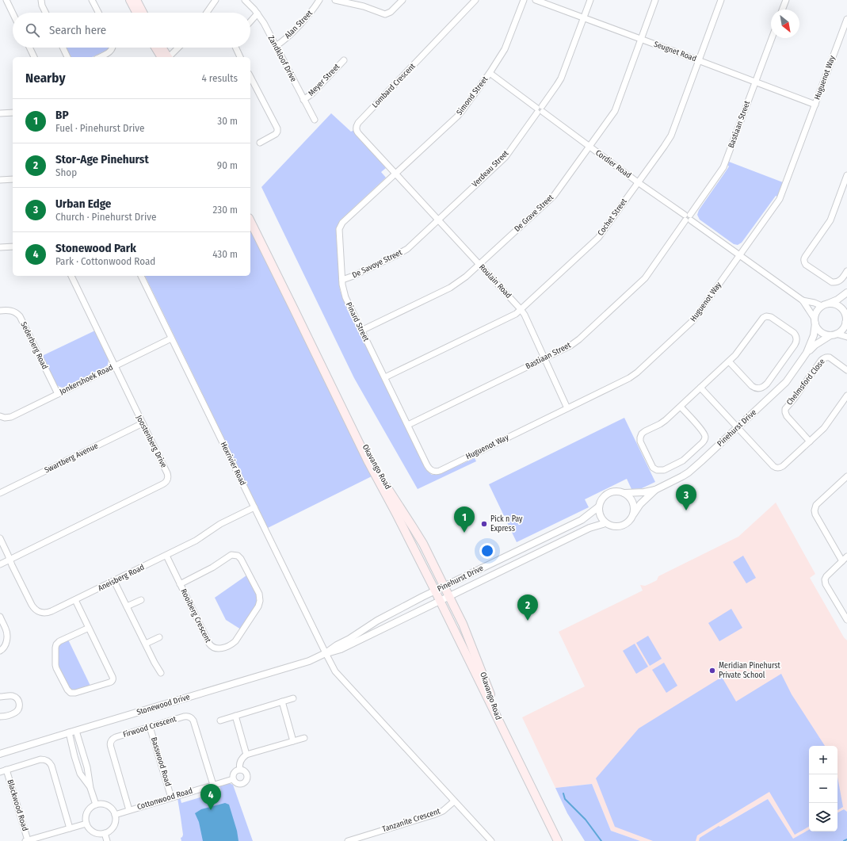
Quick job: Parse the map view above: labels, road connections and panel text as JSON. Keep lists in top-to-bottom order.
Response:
{
  "streets": {
    "main road": ["Okavango Road"],
    "street": [
      "Alan Street",
      "Seugnet Road",
      "Zandkloof Drive",
      "Huguenot Way",
      "Meyer Street",
      "Lombard Crescent",
      "Simond Street",
      "Bastiaan Street",
      "Cordier Road",
      "Verdeau Street",
      "De Grave Street",
      "Cochet Street",
      "De Savoye Street",
      "Roulain Road",
      "Pinard Street",
      "Sederberg Road",
      "Jonkershoek Road",
      "Chelmsford Close",
      "Pinehurst Drive",
      "Joostenberg Drive",
      "Swartberg Avenue",
      "Hexrivier Road",
      "Aneisberg Road",
      "Rooiberg Crescent",
      "Stonewood Drive",
      "Firwood Crescent",
      "Basswood Road",
      "Cottonwood Road",
      "Blackwood Road",
      "Tanzanite Crescent"
    ]
  },
  "crossings": [
    ["Alan Street", "Zandkloof Drive"],
    ["Seugnet Road", "Huguenot Way"],
    ["Seugnet Road", "Bastiaan Street"],
    ["Seugnet Road", "Verdeau Street"],
    ["Seugnet Road", "De Grave Street"],
    ["Seugnet Road", "Cochet Street"],
    ["Zandkloof Drive", "Meyer Street"],
    ["Huguenot Way", "Cordier Road"],
    ["Huguenot Way", "Roulain Road"],
    ["Huguenot Way", "Pinard Street"],
    ["Lombard Crescent", "Simond Street"],
    ["Lombard Crescent", "Roulain Road"],
    ["Lombard Crescent", "Pinard Street"],
    ["Simond Street", "Cordier Road"],
    ["Simond Street", "Roulain Road"],
    ["Simond Street", "Pinard Street"],
    ["Bastiaan Street", "Cordier Road"],
    ["Bastiaan Street", "Roulain Road"],
    ["Bastiaan Street", "Pinard Street"],
    ["Cordier Road", "Verdeau Street"],
    ["Cordier Road", "De Grave Street"],
    ["Cordier Road", "Cochet Street"],
    ["Cordier Road", "Pinehurst Drive"],
    ["Verdeau Street", "De Savoye Street"],
    ["Verdeau Street", "Roulain Road"],
    ["De Grave Street", "Roulain Road"],
    ["De Grave Street", "Pinard Street"],
    ["Cochet Street", "Roulain Road"],
    ["Cochet Street", "Pinard Street"],
    ["De Savoye Street", "Roulain Road"],
    ["De Savoye Street", "Pinard Street"],
    ["Roulain Road", "Pinard Street"],
    ["Sederberg Road", "Jonkershoek Road"],
    ["Jonkershoek Road", "Joostenberg Drive"],
    ["Jonkershoek Road", "Hexrivier Road"],
    ["Pinehurst Drive", "Okavango Road"],
    ["Pinehurst Drive", "Stonewood Drive"],
    ["Joostenberg Drive", "Swartberg Avenue"],
    ["Joostenberg Drive", "Aneisberg Road"],
    ["Hexrivier Road", "Aneisberg Road"],
    ["Hexrivier Road", "Stonewood Drive"],
    ["Hexrivier Road", "Tanzanite Crescent"],
    ["Aneisberg Road", "Rooiberg Crescent"],
    ["Firwood Crescent", "Basswood Road"],
    ["Firwood Crescent", "Cottonwood Road"],
    ["Basswood Road", "Cottonwood Road"]
  ],
  "places": ["Pick n Pay Express", "Meridian Pinehurst Private School"],
  "north": "bottom right",
  "page": {
    "search": "Search here",
    "heading": ["Nearby", "4 results"],
    "list": [
      {
        "mark": "1",
        "name": "BP",
        "note": "Fuel · Pinehurst Drive",
        "value": "30 m"
      },
      {
        "mark": "2",
        "name": "Stor-Age Pinehurst",
        "note": "Shop",
        "value": "90 m"
      },
      {
        "mark": "3",
        "name": "Urban Edge",
        "note": "Church · Pinehurst Drive",
        "value": "230 m"
      },
      {
        "mark": "4",
        "name": "Stonewood Park",
        "note": "Park · Cottonwood Road",
        "value": "430 m"
      }
    ],
    "pins": [
      "3",
      "1",
      "2",
      "4"
    ],
    "map_buttons": ["+", "−"]
  }
}
